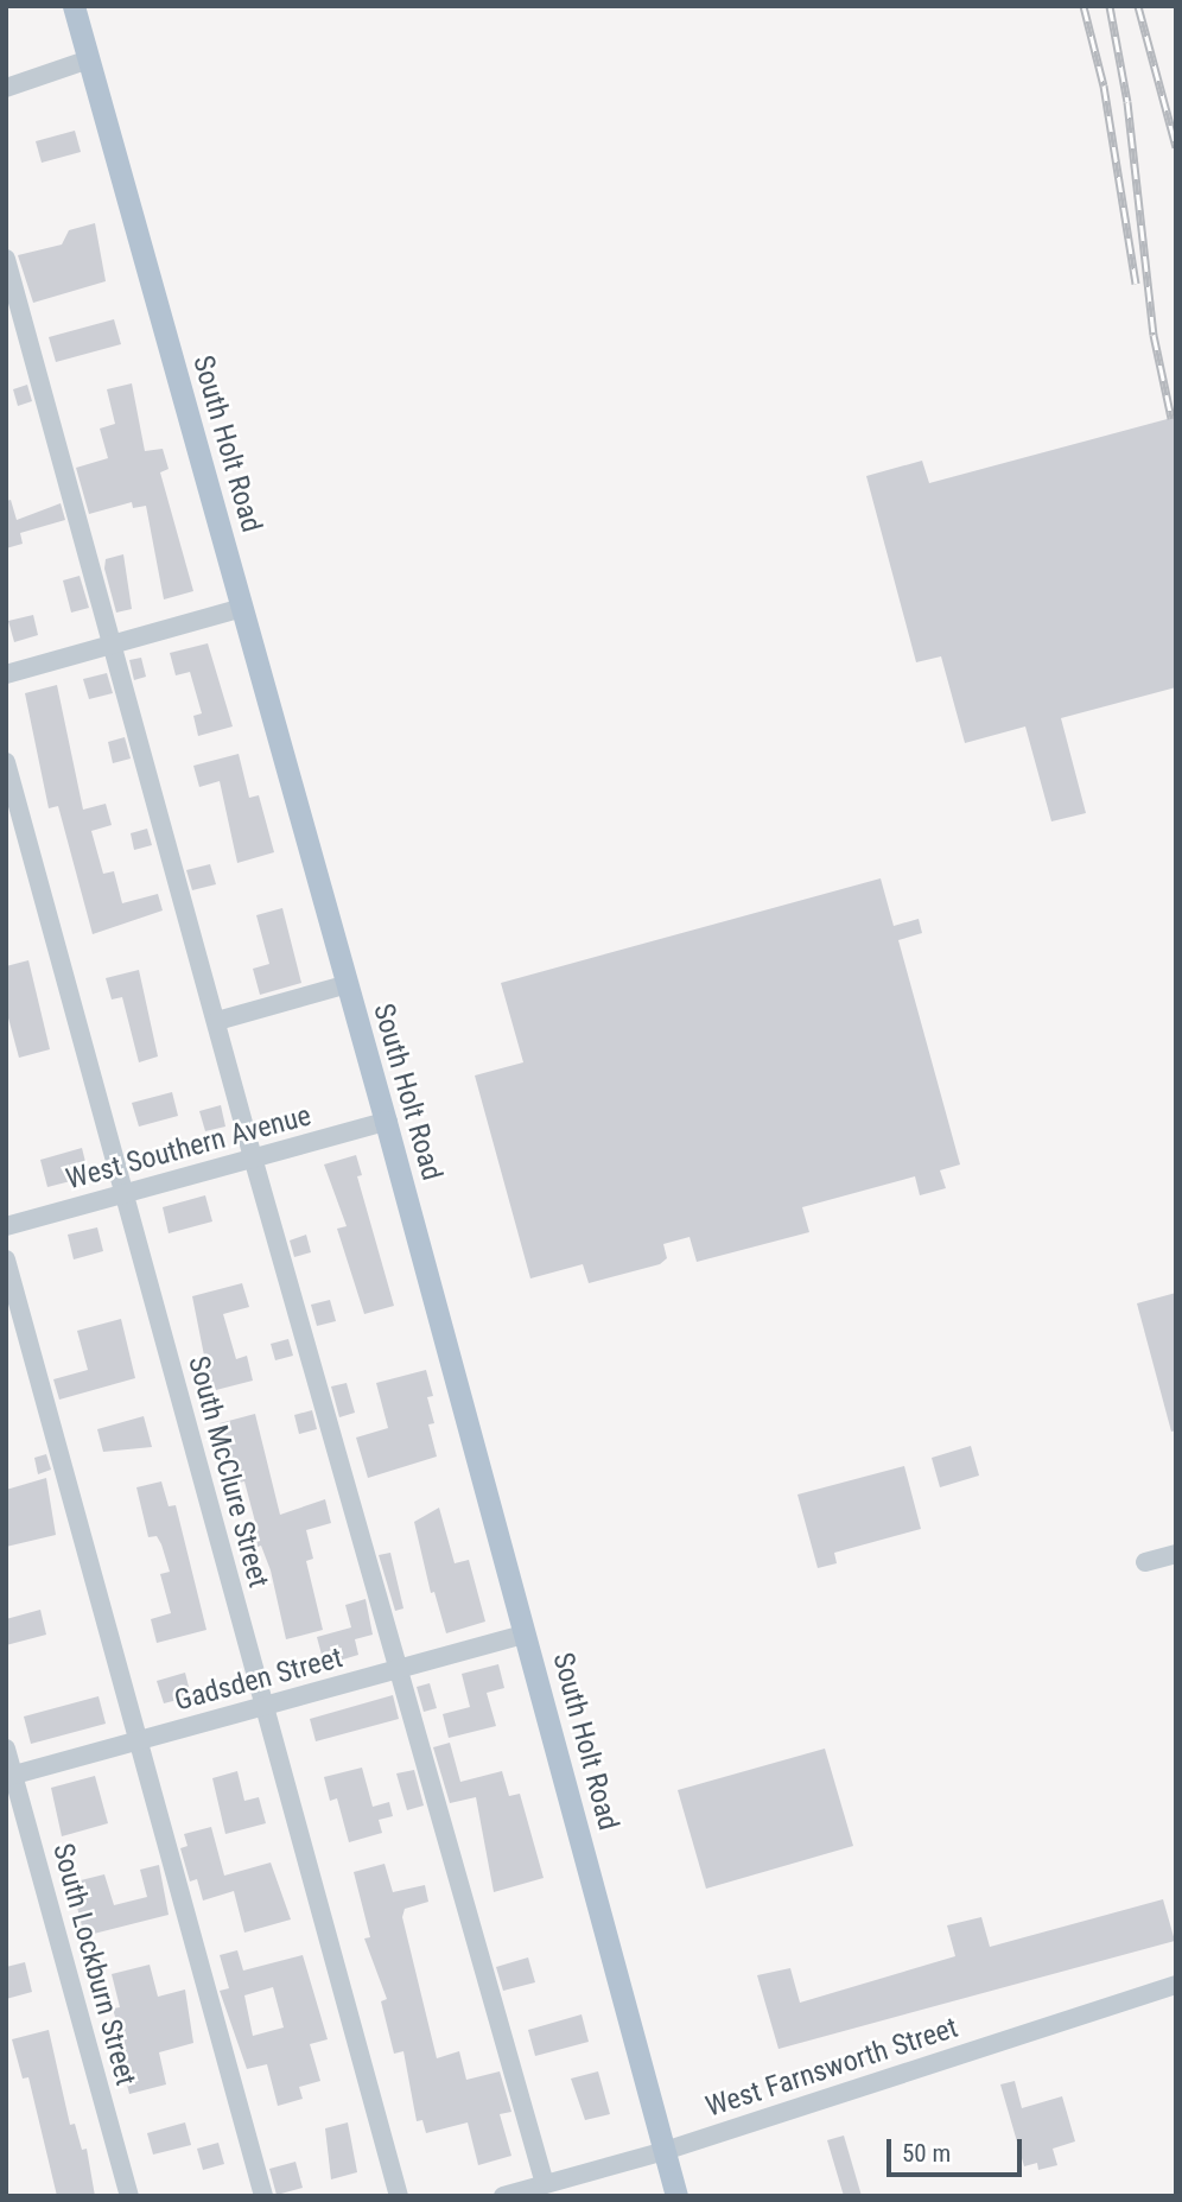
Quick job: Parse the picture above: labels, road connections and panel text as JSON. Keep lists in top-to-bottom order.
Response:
{
  "streets": {
    "main road": ["South Holt Road"],
    "street": [
      "West Southern Avenue",
      "South McClure Street",
      "Gadsden Street",
      "South Lockburn Street",
      "West Farnsworth Street"
    ]
  },
  "crossings": [
    ["South Holt Road", "West Southern Avenue"],
    ["South Holt Road", "Gadsden Street"],
    ["South Holt Road", "West Farnsworth Street"],
    ["West Southern Avenue", "South McClure Street"],
    ["South McClure Street", "Gadsden Street"],
    ["Gadsden Street", "South Lockburn Street"]
  ],
  "scale_bar": "50 m"
}
